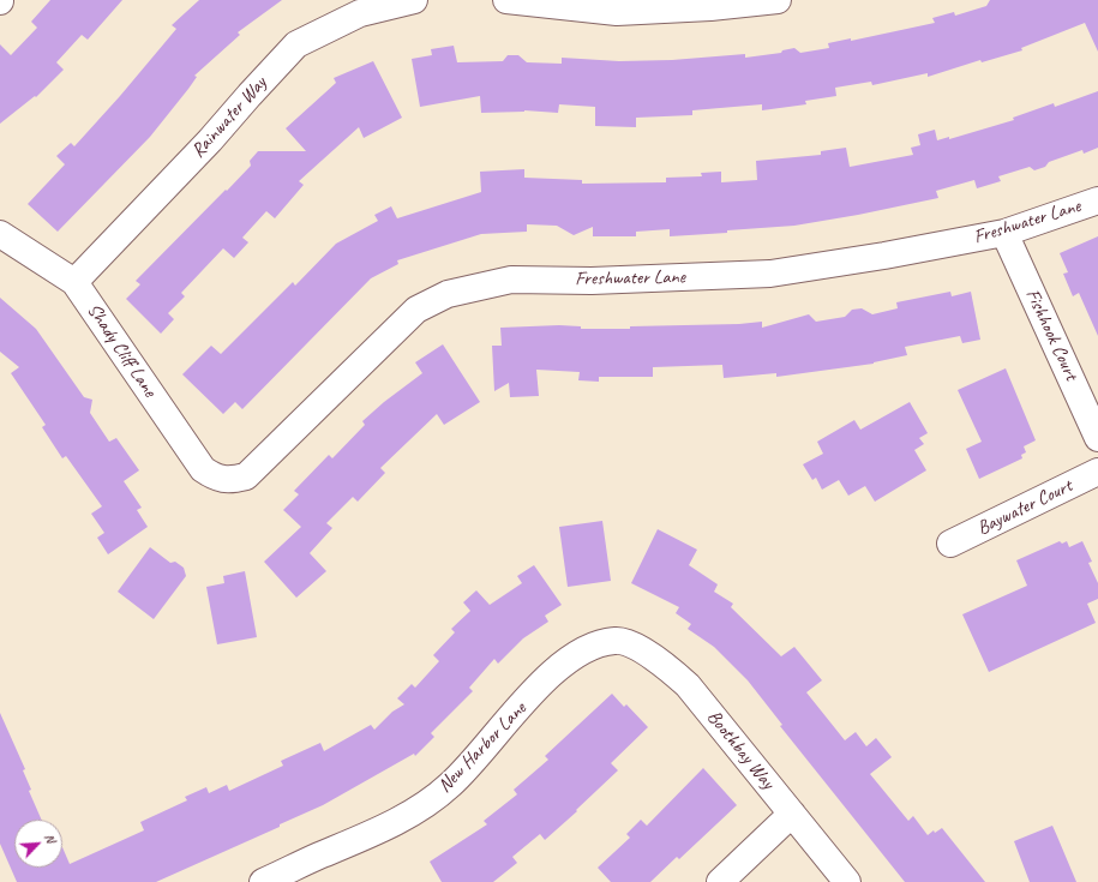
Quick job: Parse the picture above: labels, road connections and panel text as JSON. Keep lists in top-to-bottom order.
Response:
{
  "streets": {
    "street": [
      "Rainwater Way",
      "Freshwater Lane",
      "Fishhook Court",
      "Shady Cliff Lane",
      "Baywater Court",
      "New Harbor Lane",
      "Boothbay Way"
    ]
  },
  "crossings": [
    ["Rainwater Way", "Shady Cliff Lane"],
    ["Freshwater Lane", "Fishhook Court"],
    ["Freshwater Lane", "Shady Cliff Lane"],
    ["New Harbor Lane", "Boothbay Way"]
  ],
  "north": "top right"
}
